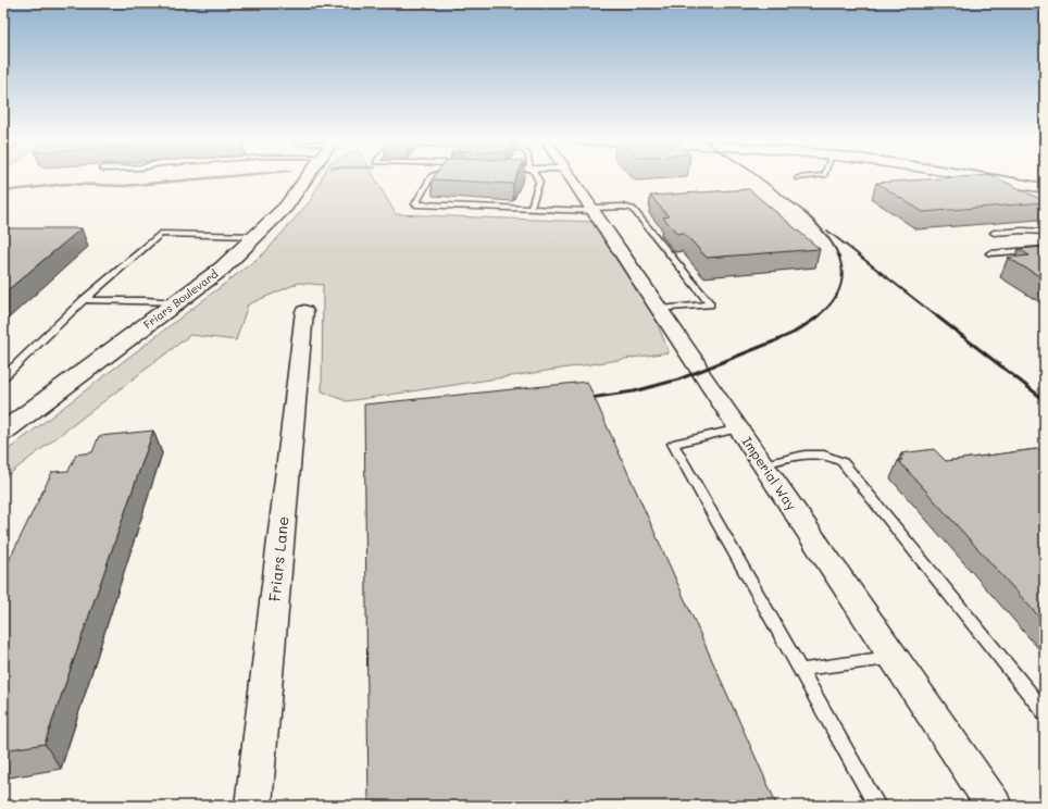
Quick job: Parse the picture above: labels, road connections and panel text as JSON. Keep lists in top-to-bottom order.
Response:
{
  "streets": {
    "main road": ["Friars Boulevard"],
    "street": ["Imperial Way", "Friars Lane"]
  }
}
